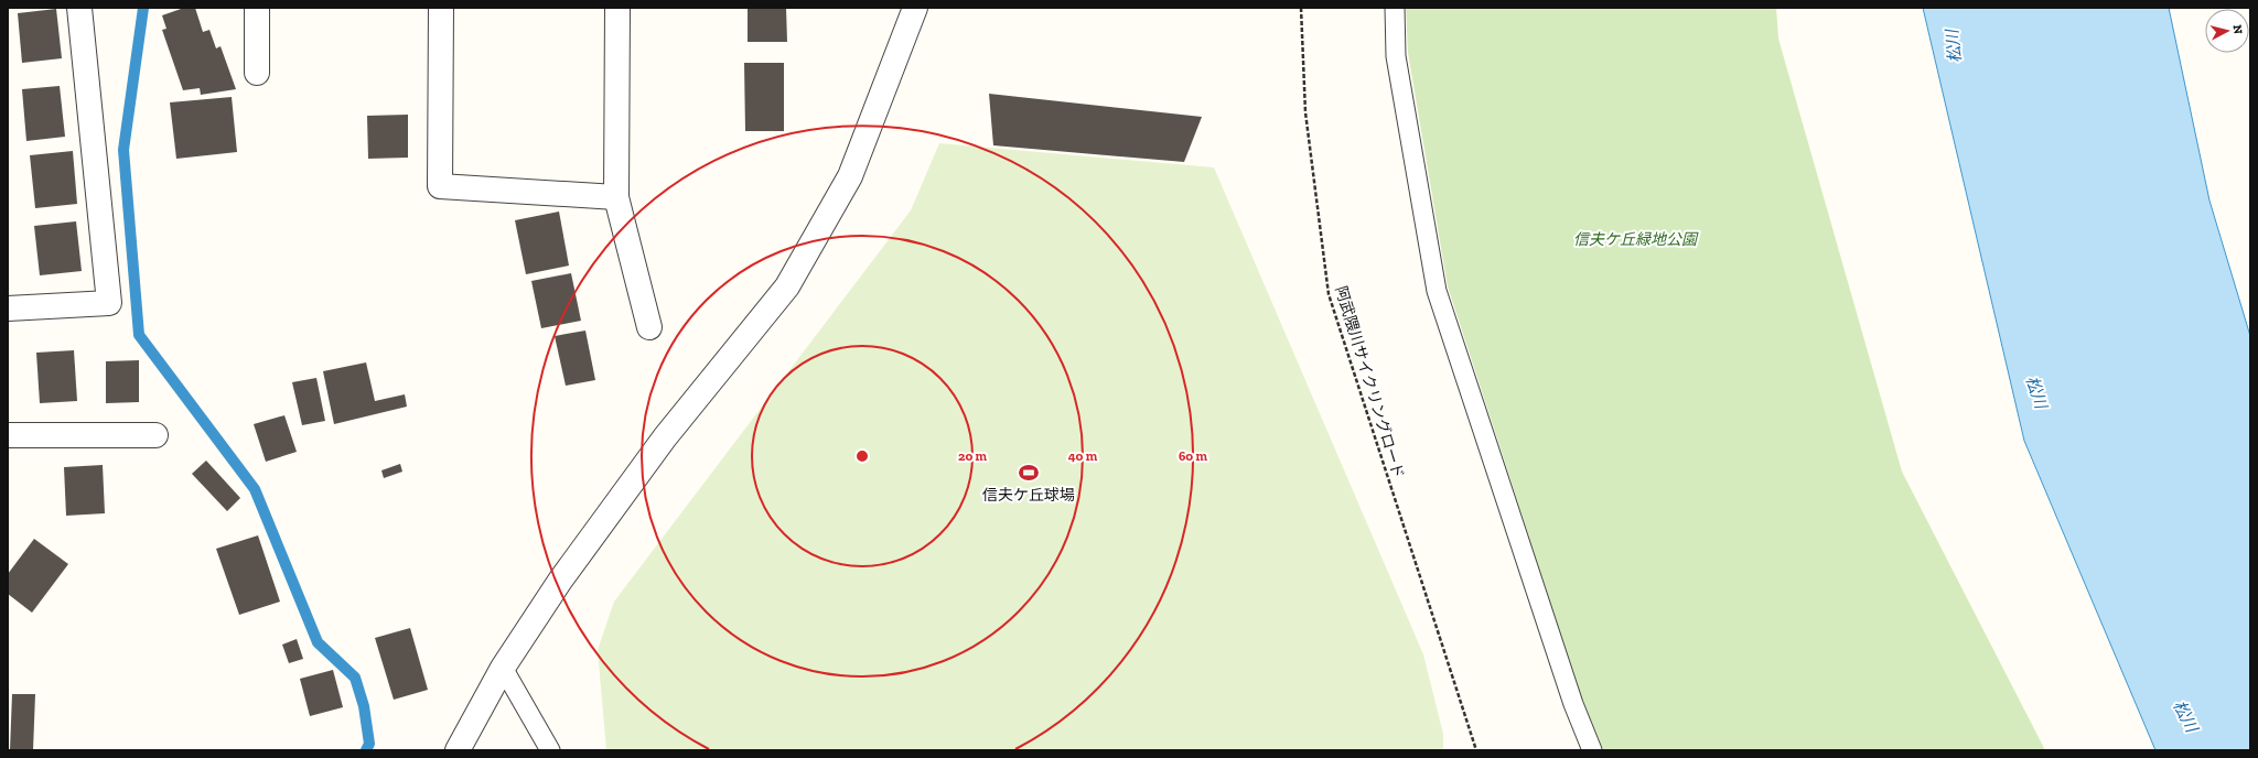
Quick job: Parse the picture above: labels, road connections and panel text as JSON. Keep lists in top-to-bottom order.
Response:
{
  "streets": {
    "path": ["阿武隈川サイクリングロード"]
  },
  "water": ["松川"],
  "parks": ["信夫ケ丘緑地公園"],
  "places": {
    "sports": ["信夫ケ丘球場"]
  },
  "north": "right",
  "rings": ["20 m", "40 m", "60 m"]
}
